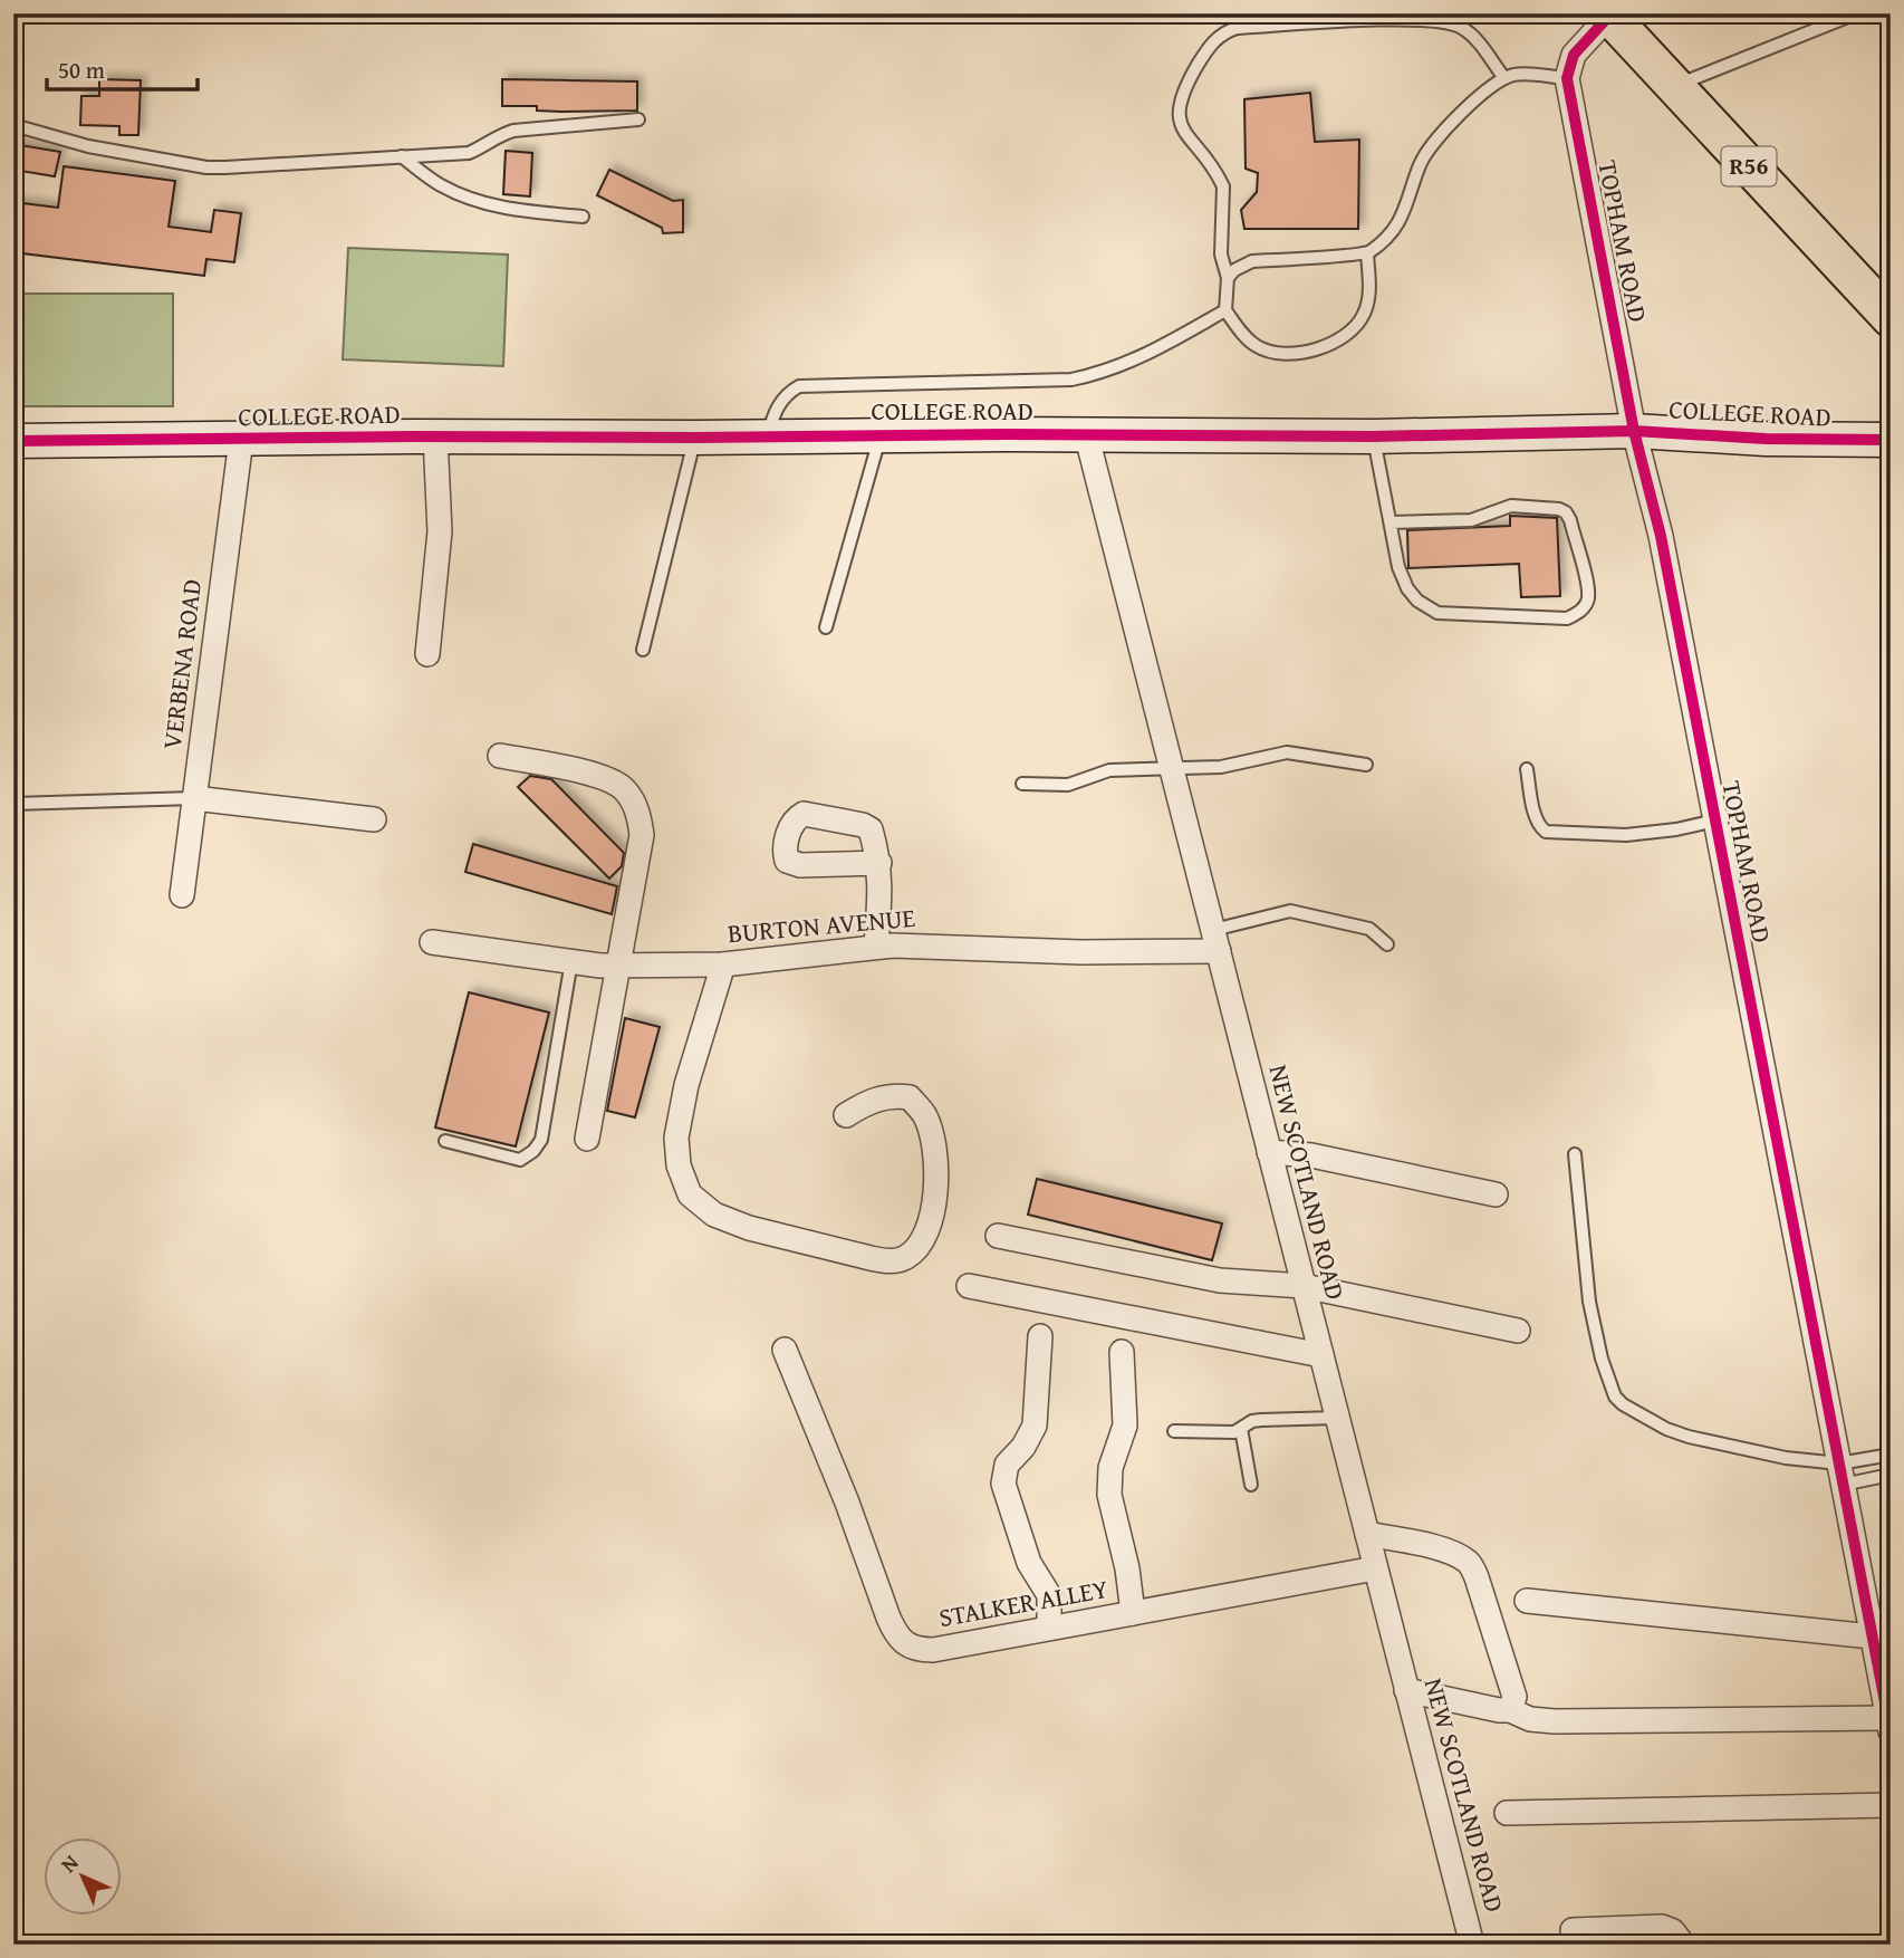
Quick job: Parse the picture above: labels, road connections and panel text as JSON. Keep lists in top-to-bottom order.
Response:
{
  "streets": {
    "main road": ["R56"],
    "street": [
      "TOPHAM ROAD",
      "COLLEGE ROAD",
      "VERBENA ROAD",
      "BURTON AVENUE",
      "NEW SCOTLAND ROAD",
      "STALKER ALLEY"
    ]
  },
  "crossings": [
    ["TOPHAM ROAD", "COLLEGE ROAD"],
    ["COLLEGE ROAD", "VERBENA ROAD"],
    ["COLLEGE ROAD", "NEW SCOTLAND ROAD"],
    ["BURTON AVENUE", "NEW SCOTLAND ROAD"],
    ["NEW SCOTLAND ROAD", "STALKER ALLEY"]
  ],
  "scale_bar": "50 m",
  "north": "top left"
}
